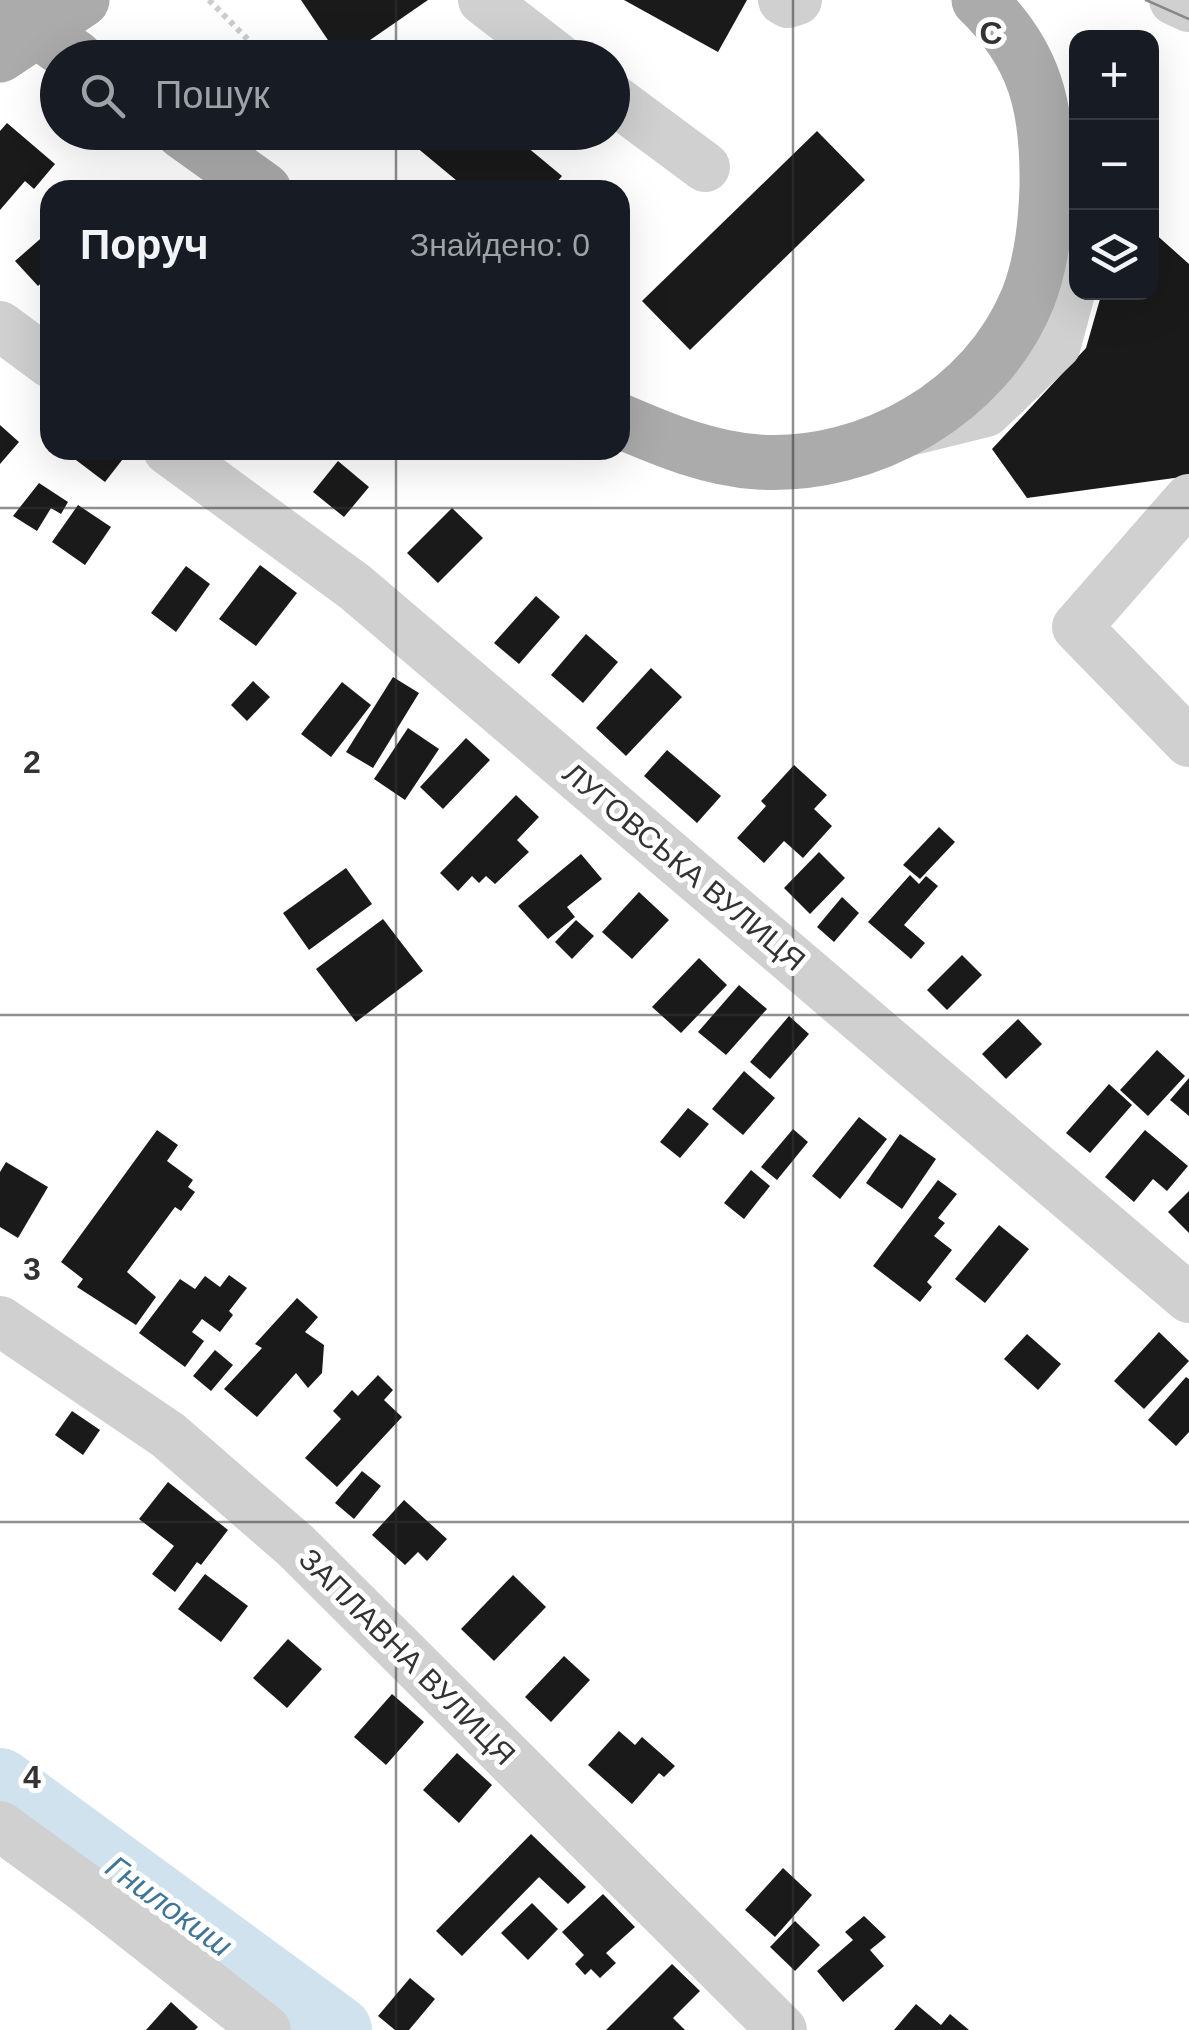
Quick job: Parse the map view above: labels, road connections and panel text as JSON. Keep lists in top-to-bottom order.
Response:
{
  "streets": {
    "street": ["ЛУГОВСЬКА ВУЛИЦЯ", "ЗАПЛАВНА ВУЛИЦЯ"]
  },
  "water": ["Гнилокиш"],
  "page": {
    "map_buttons": ["+", "−"],
    "search": "Пошук",
    "heading": ["Поруч", "Знайдено: 0"]
  },
  "grid": {
    "columns": ["C"],
    "rows": ["2", "3", "4"]
  }
}
